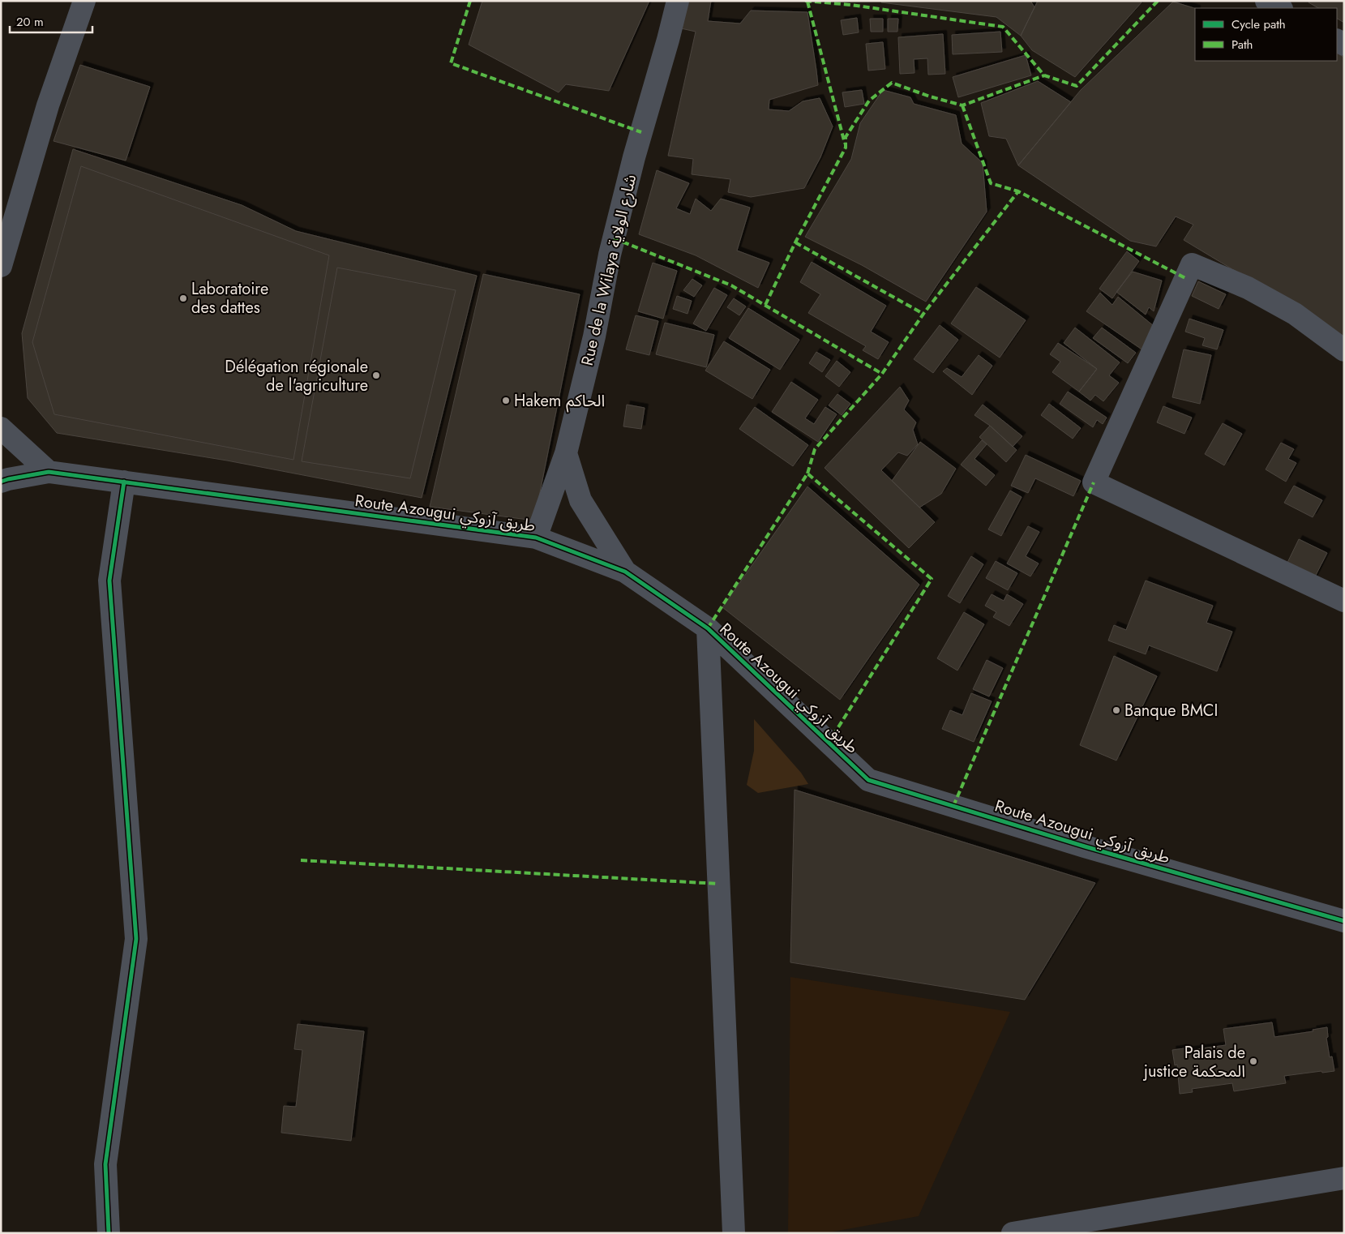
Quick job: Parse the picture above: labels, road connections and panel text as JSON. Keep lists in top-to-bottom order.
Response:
{
  "streets": {
    "street": ["Rue de la Wilaya شارع الولاية", "Route Azougui طريق آزوكي"]
  },
  "crossings": [
    ["Rue de la Wilaya شارع الولاية", "Route Azougui طريق آزوكي"]
  ],
  "places": [
    "Laboratoire des dattes",
    "Délégation régionale de l'agriculture",
    "Hakem الحاكم",
    "Banque BMCI",
    "Palais de justice المحكمة"
  ],
  "legend": ["Cycle path", "Path"],
  "scale_bar": "20 m"
}
